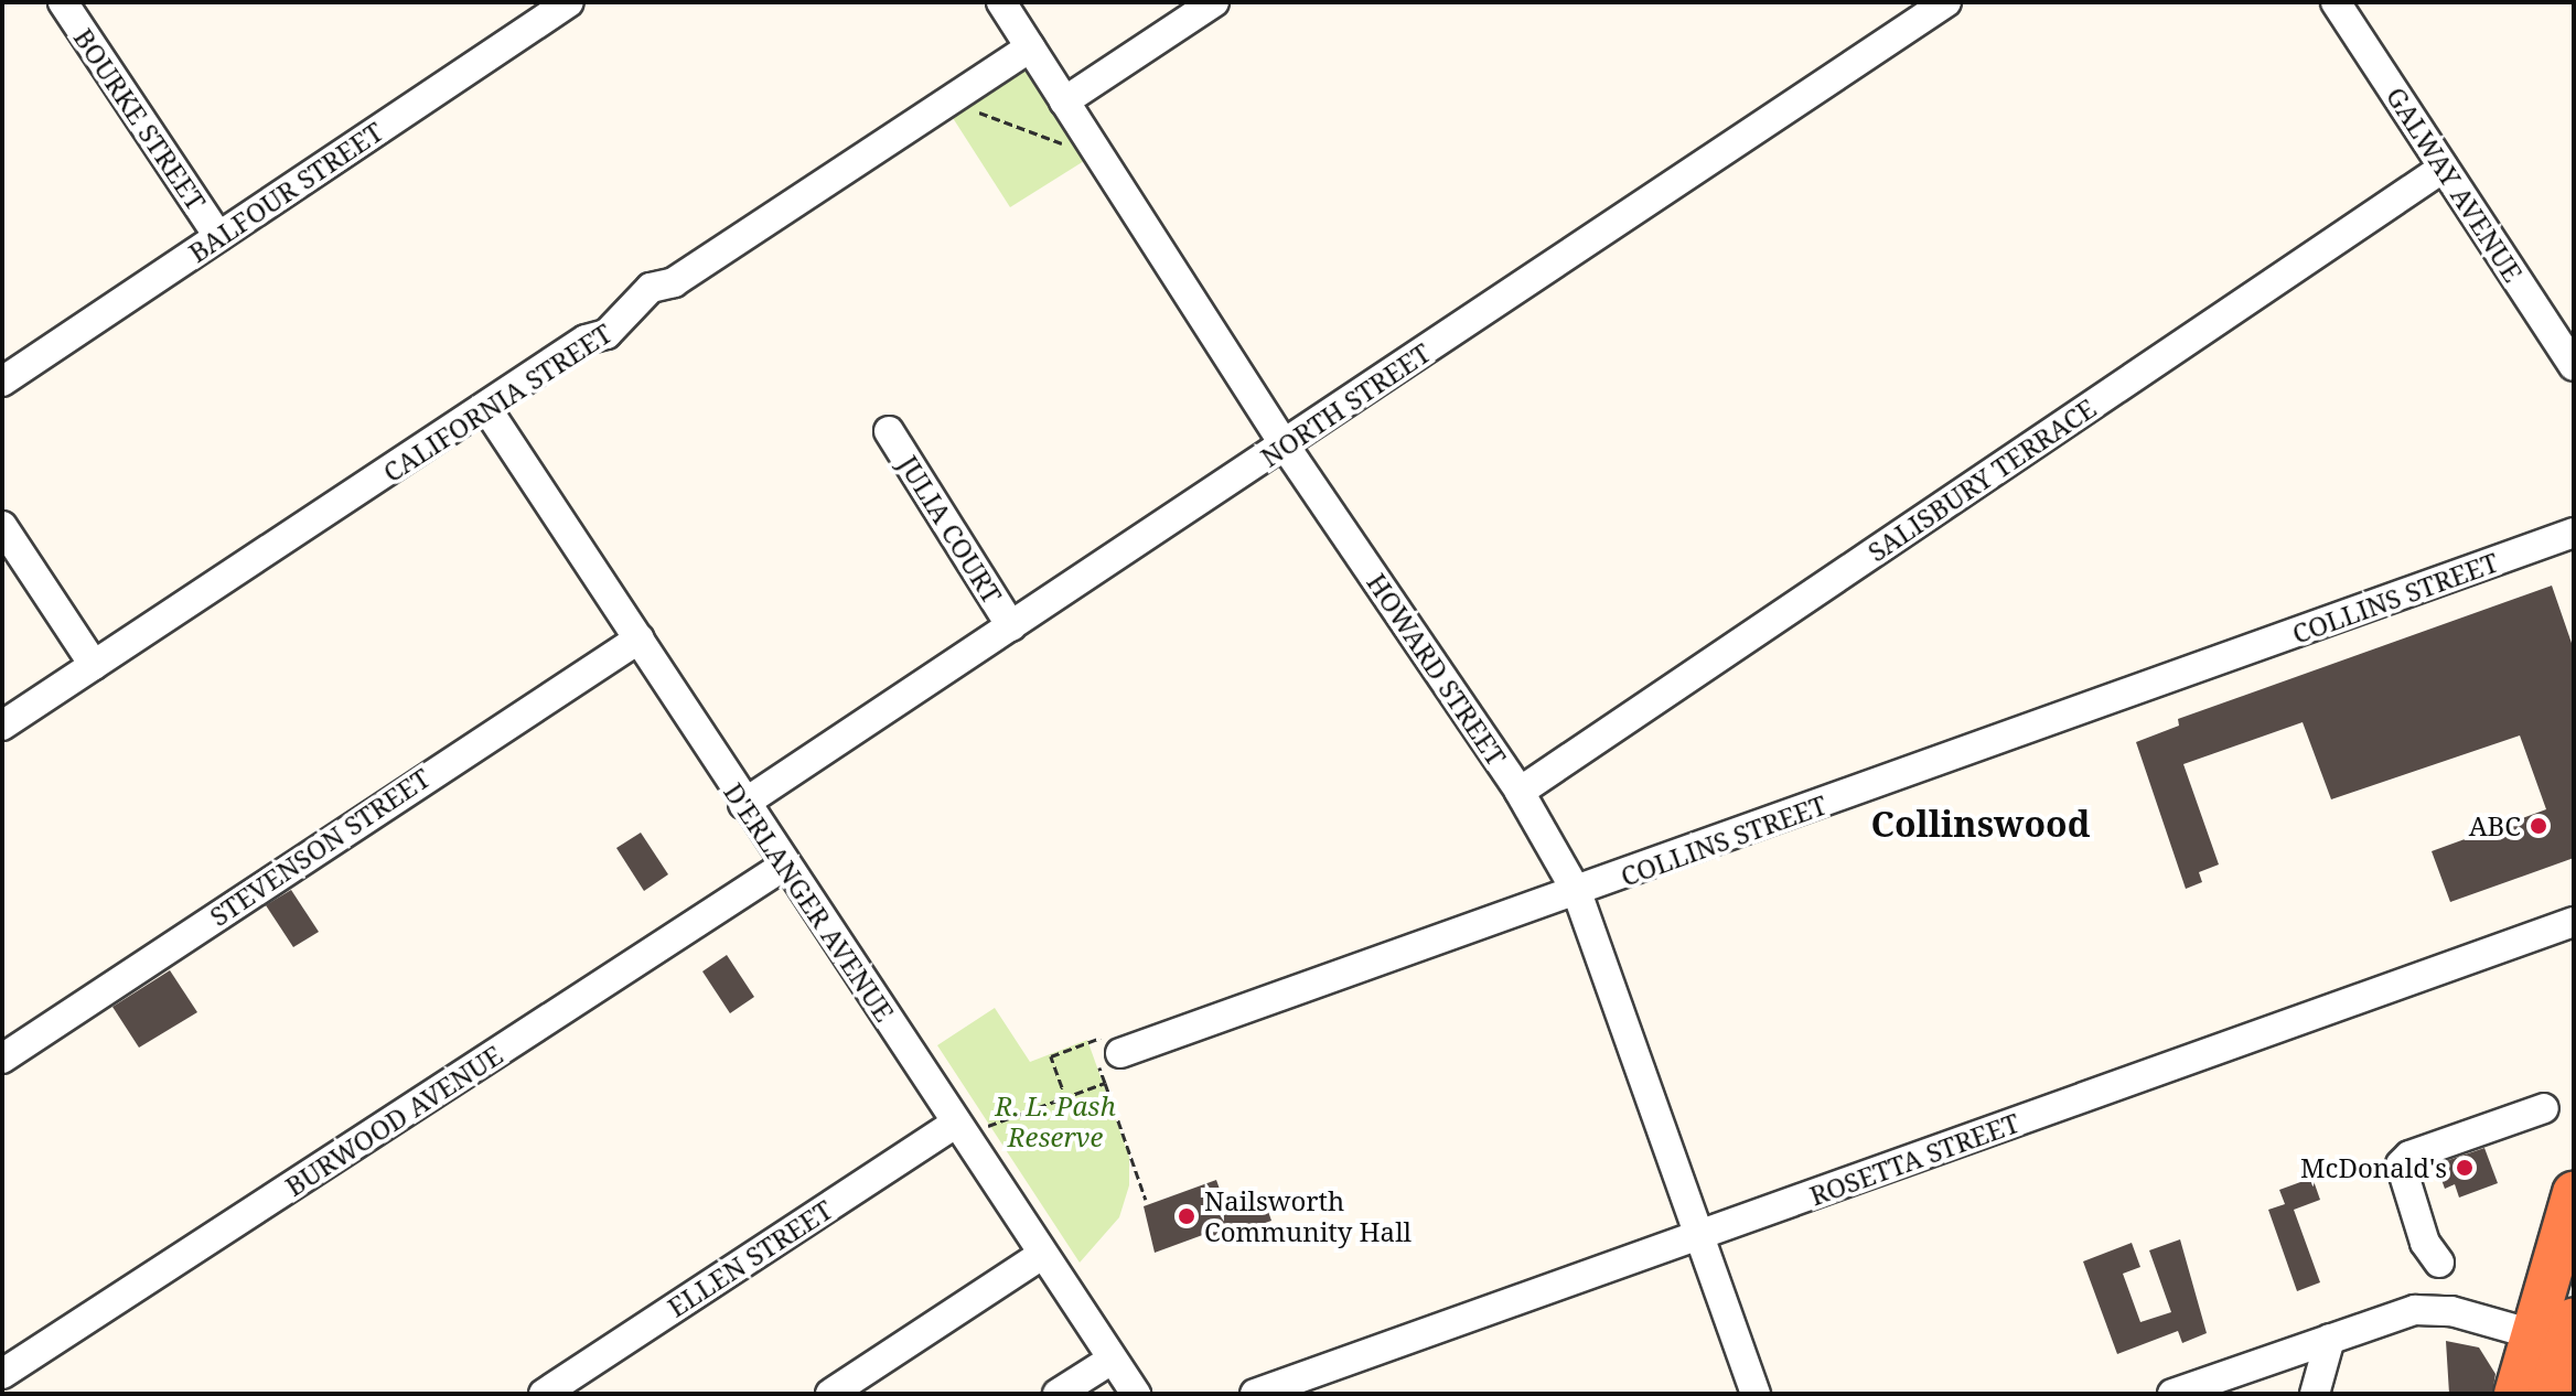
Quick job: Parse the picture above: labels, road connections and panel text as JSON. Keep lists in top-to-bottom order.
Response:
{
  "streets": {
    "street": [
      "BOURKE STREET",
      "GALWAY AVENUE",
      "BALFOUR STREET",
      "CALIFORNIA STREET",
      "NORTH STREET",
      "SALISBURY TERRACE",
      "JULIA COURT",
      "COLLINS STREET",
      "HOWARD STREET",
      "STEVENSON STREET",
      "D'ERLANGER AVENUE",
      "BURWOOD AVENUE",
      "ROSETTA STREET",
      "ELLEN STREET"
    ]
  },
  "crossings": [
    ["BOURKE STREET", "BALFOUR STREET"],
    ["GALWAY AVENUE", "SALISBURY TERRACE"],
    ["CALIFORNIA STREET", "HOWARD STREET"],
    ["CALIFORNIA STREET", "D'ERLANGER AVENUE"],
    ["NORTH STREET", "JULIA COURT"],
    ["NORTH STREET", "HOWARD STREET"],
    ["NORTH STREET", "D'ERLANGER AVENUE"],
    ["SALISBURY TERRACE", "HOWARD STREET"],
    ["COLLINS STREET", "HOWARD STREET"],
    ["HOWARD STREET", "ROSETTA STREET"],
    ["STEVENSON STREET", "D'ERLANGER AVENUE"],
    ["D'ERLANGER AVENUE", "BURWOOD AVENUE"],
    ["D'ERLANGER AVENUE", "ELLEN STREET"]
  ],
  "districts": ["Collinswood"],
  "parks": ["R. L. Pash Reserve"],
  "places": ["ABC", "McDonald's", "Nailsworth Community Hall"]
}
